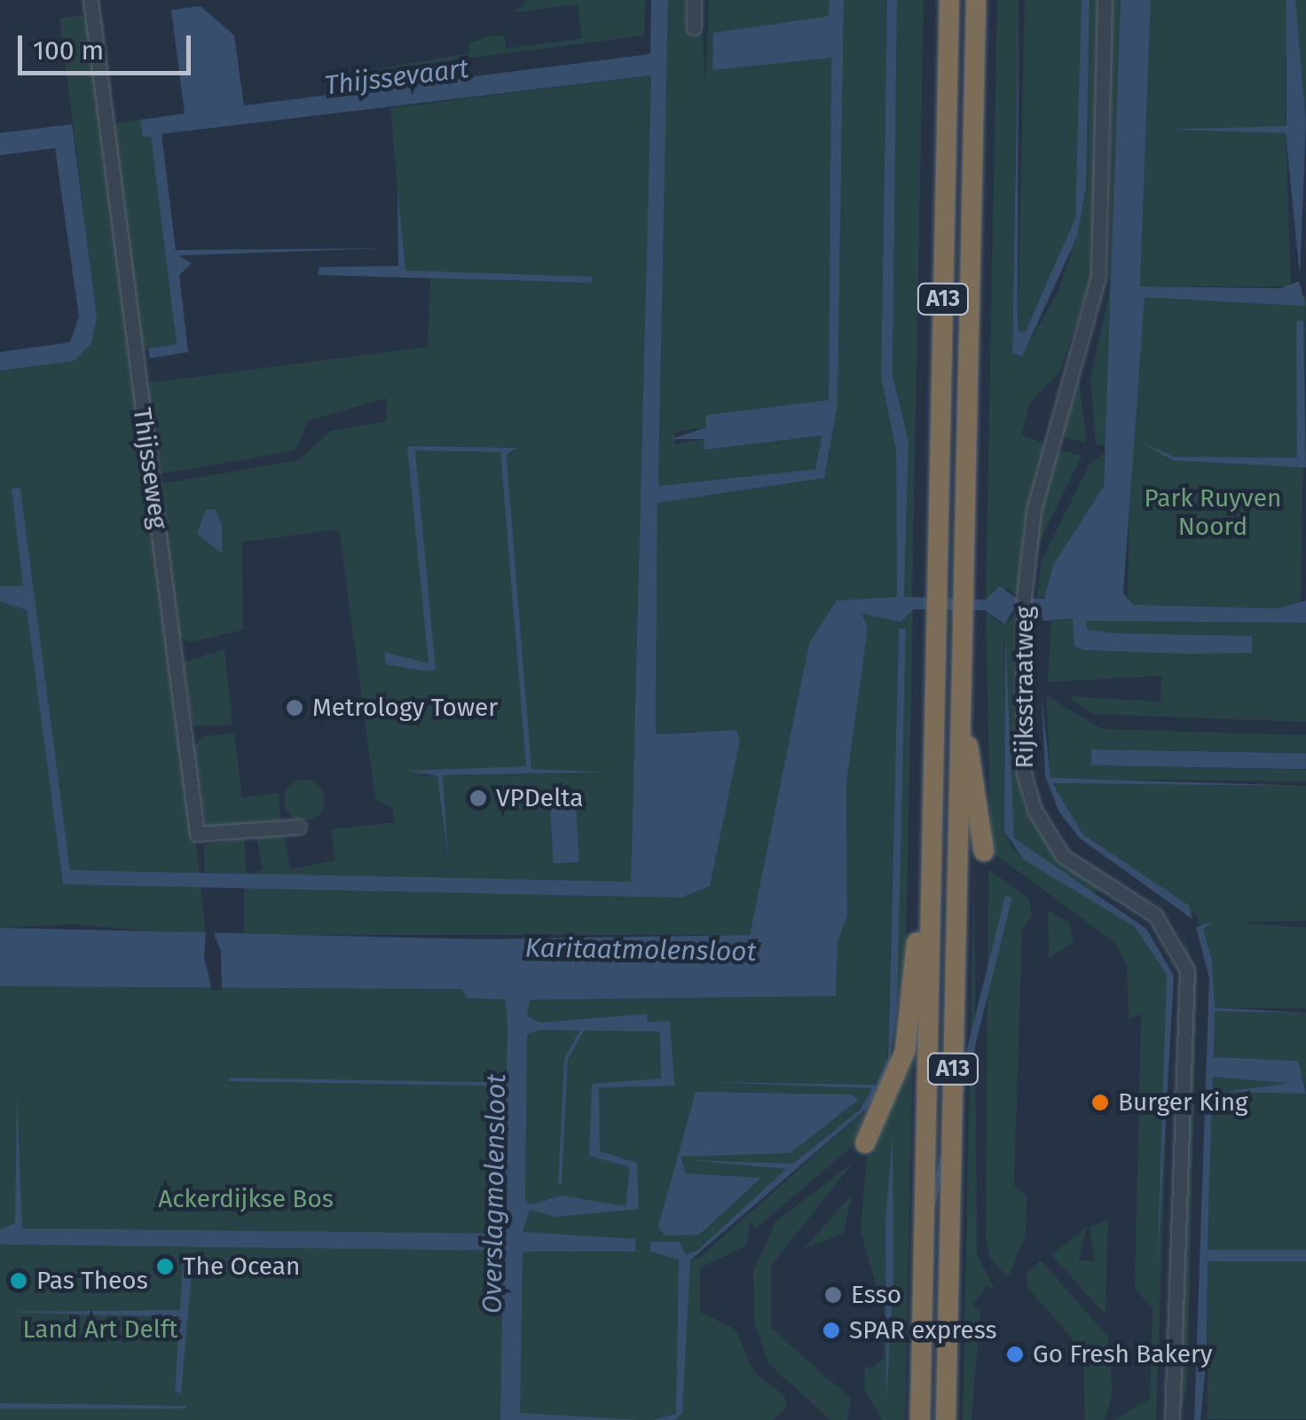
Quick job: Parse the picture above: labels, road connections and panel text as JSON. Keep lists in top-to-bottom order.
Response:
{
  "streets": {
    "highway": ["A13"],
    "street": ["Thijsseweg", "Rijksstraatweg"]
  },
  "water": ["Thijssevaart", "Karitaatmolensloot", "Overslagmolensloot"],
  "parks": ["Park Ruyven Noord", "Ackerdijkse Bos", "Land Art Delft"],
  "places": [
    "Metrology Tower",
    "VPDelta",
    "Burger King",
    "The Ocean",
    "Pas Theos",
    "Esso",
    "SPAR express",
    "Go Fresh Bakery"
  ],
  "scale_bar": "100 m"
}
